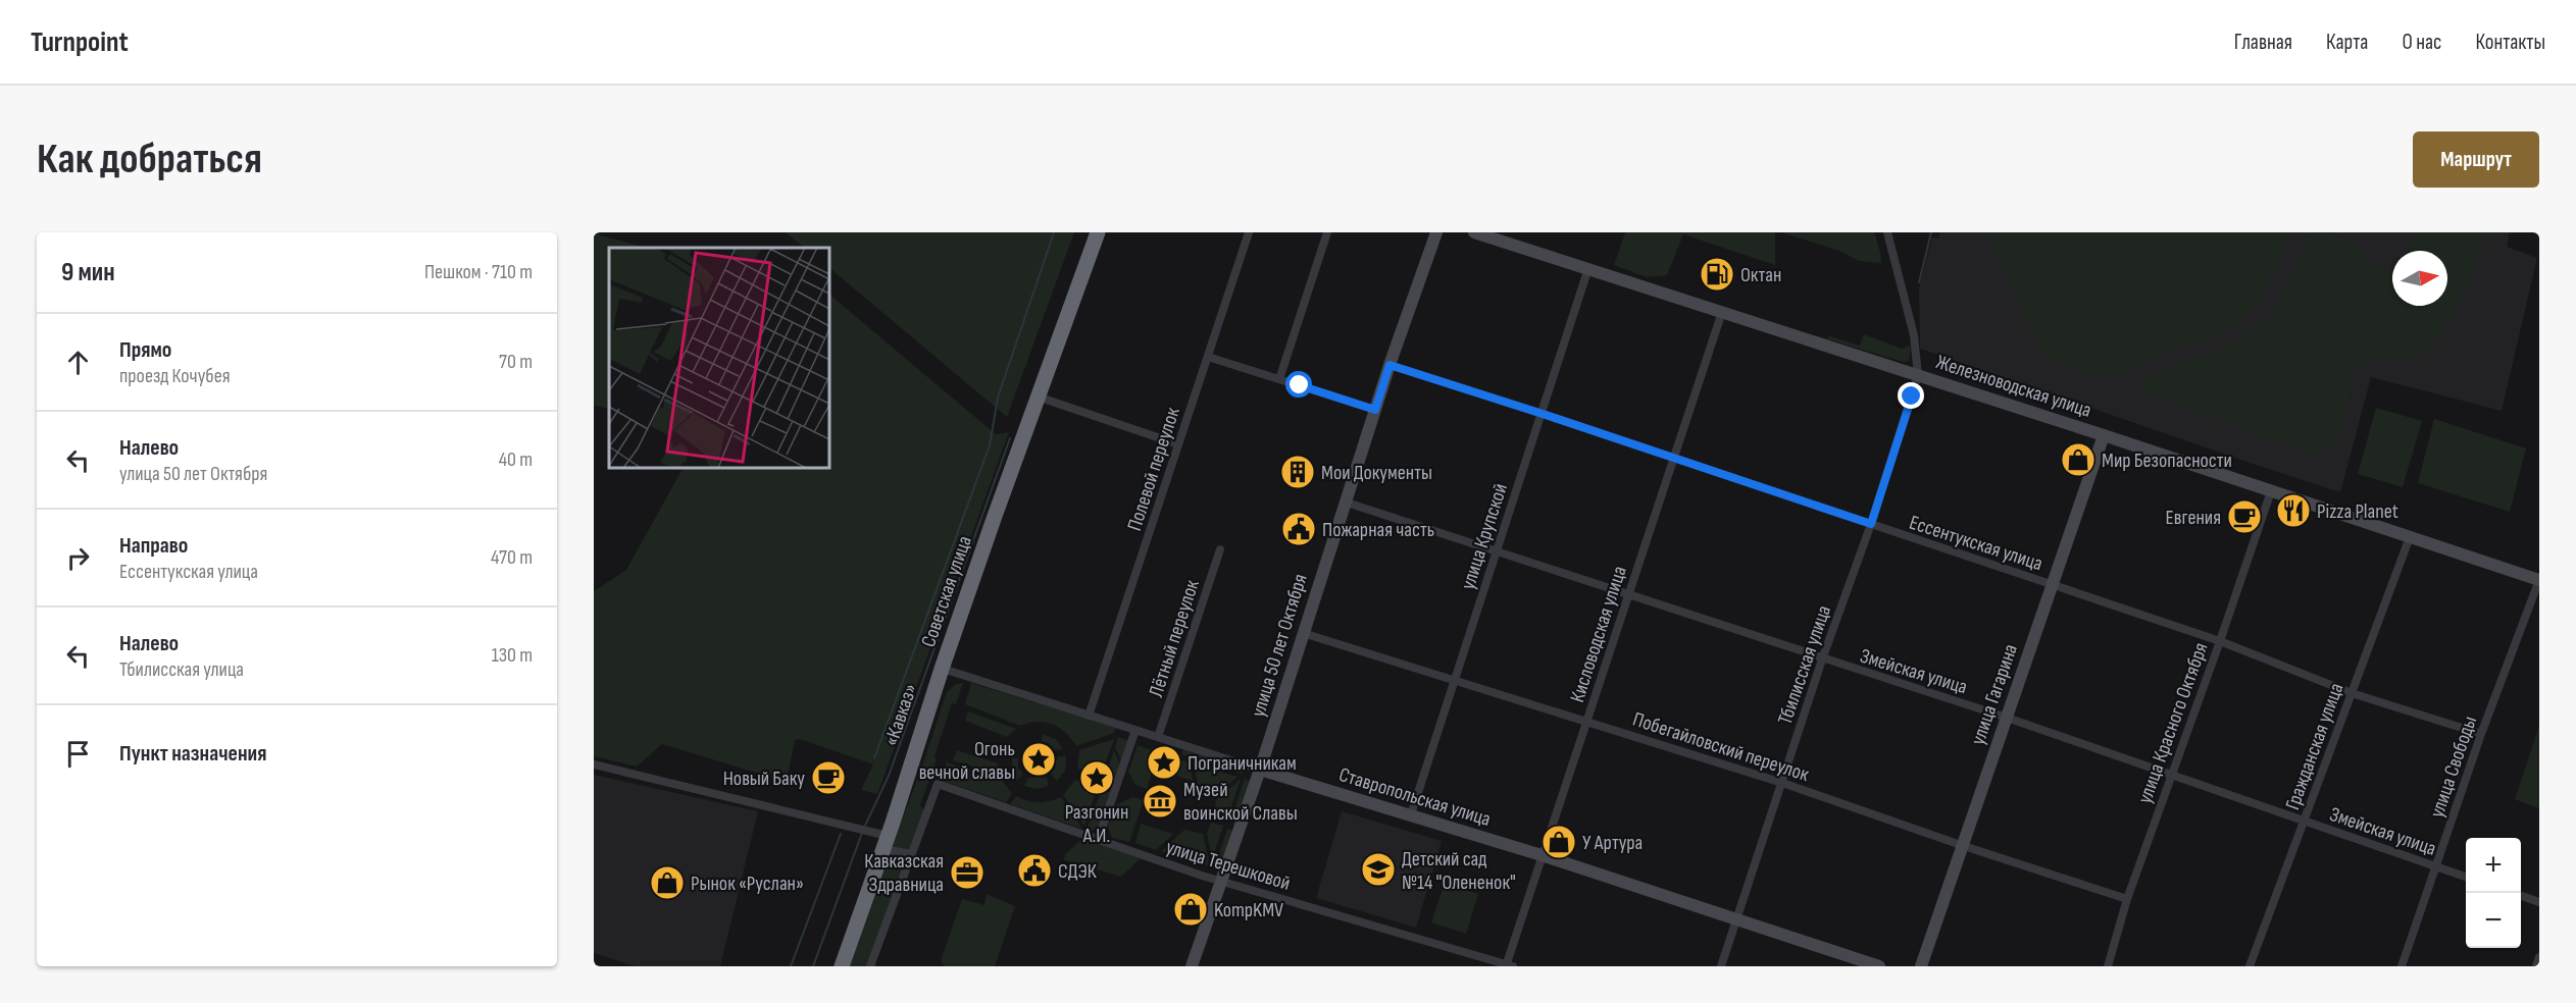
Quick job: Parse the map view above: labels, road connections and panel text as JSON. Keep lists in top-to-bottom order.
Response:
{
  "streets": {
    "highway": ["Советская улица", "«Кавказ»"],
    "main road": [
      "Железноводская улица",
      "улица 50 лет Октября",
      "улица Гагарина",
      "Ставропольская улица"
    ],
    "street": [
      "Полевой переулок",
      "улица Крупской",
      "Ессентукская улица",
      "Кисловодская улица",
      "Лётный переулок",
      "Тбилисская улица",
      "Змейская улица",
      "улица Красного Октября",
      "Побегайловский переулок",
      "Гражданская улица",
      "улица Свободы",
      "улица Терешковой"
    ]
  },
  "crossings": [
    ["Железноводская улица", "улица Крупской"],
    ["Железноводская улица", "Кисловодская улица"],
    ["Железноводская улица", "Тбилисская улица"],
    ["Железноводская улица", "улица Гагарина"],
    ["Железноводская улица", "улица Красного Октября"],
    ["Железноводская улица", "Гражданская улица"],
    ["Железноводская улица", "улица Свободы"],
    ["Полевой переулок", "Ставропольская улица"],
    ["улица Крупской", "Ессентукская улица"],
    ["улица Крупской", "Змейская улица"],
    ["улица Крупской", "Побегайловский переулок"],
    ["улица Крупской", "Ставропольская улица"],
    ["Ессентукская улица", "Кисловодская улица"],
    ["Ессентукская улица", "улица 50 лет Октября"],
    ["Ессентукская улица", "Тбилисская улица"],
    ["Ессентукская улица", "улица Гагарина"],
    ["Ессентукская улица", "улица Красного Октября"],
    ["Ессентукская улица", "Гражданская улица"],
    ["Ессентукская улица", "улица Свободы"],
    ["Советская улица", "«Кавказ»"],
    ["Советская улица", "Ставропольская улица"],
    ["Кисловодская улица", "Змейская улица"],
    ["Кисловодская улица", "Побегайловский переулок"],
    ["Кисловодская улица", "Ставропольская улица"],
    ["Кисловодская улица", "улица Терешковой"],
    ["Лётный переулок", "Ставропольская улица"],
    ["улица 50 лет Октября", "Змейская улица"],
    ["улица 50 лет Октября", "Побегайловский переулок"],
    ["улица 50 лет Октября", "Ставропольская улица"],
    ["улица 50 лет Октября", "улица Терешковой"],
    ["Тбилисская улица", "Змейская улица"],
    ["Тбилисская улица", "Побегайловский переулок"],
    ["Тбилисская улица", "Ставропольская улица"],
    ["Змейская улица", "улица Гагарина"],
    ["Змейская улица", "улица Красного Октября"],
    ["Змейская улица", "Гражданская улица"],
    ["Змейская улица", "улица Свободы"],
    ["улица Гагарина", "Побегайловский переулок"],
    ["«Кавказ»", "Ставропольская улица"],
    ["улица Красного Октября", "Побегайловский переулок"]
  ],
  "places": {
    "fuel station": ["Октан"],
    "shop": [
      "Мир Безопасности",
      "У Артура",
      "Рынок «Руслан»",
      "KompKMV"
    ],
    "building": ["Мои Документы"],
    "restaurant": ["Pizza Planet"],
    "cafe": ["Евгения", "Новый Баку"],
    "public building": ["Пожарная часть", "СДЭК"],
    "place": ["Огонь вечной славы", "Пограничникам", "Разгонин А.И."],
    "museum": ["Музей воинской Славы"],
    "school or university": ["Детский сад №14 \"Олененок\""],
    "office": ["Кавказская Здравница"]
  },
  "north": "right",
  "page": {
    "header": "Turnpoint",
    "nav": [
      "Главная",
      "Карта",
      "О нас",
      "Контакты"
    ],
    "buttons": "Маршрут",
    "title": "Как добраться",
    "heading": ["9 мин", "Пешком · 710 m"],
    "list": [
      ["Прямо", "проезд Кочубея", "70 m"],
      ["Налево", "улица 50 лет Октября", "40 m"],
      ["Направо", "Ессентукская улица", "470 m"],
      ["Налево", "Тбилисская улица", "130 m"],
      "Пункт назначения"
    ],
    "map_buttons": ["+", "−"]
  }
}
